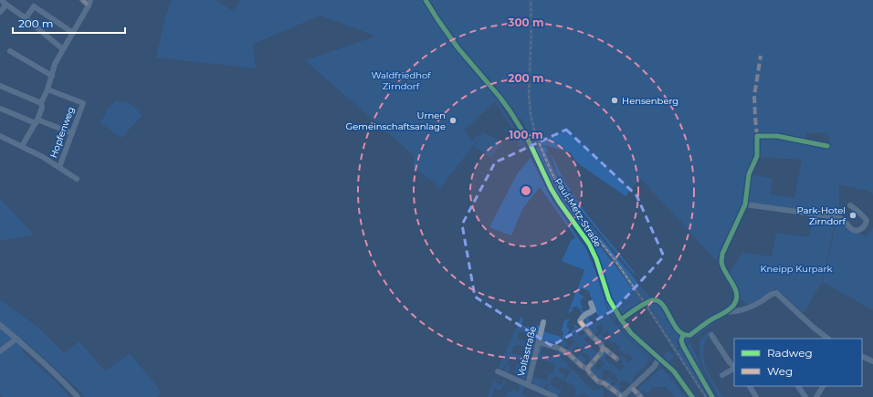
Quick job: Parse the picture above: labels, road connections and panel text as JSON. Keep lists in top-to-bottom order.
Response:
{
  "streets": {
    "street": ["Hopfenweg", "Paul-Metz-Straße", "Voltastraße"]
  },
  "parks": ["Waldfriedhof Zirndorf", "Kneipp Kurpark"],
  "places": ["Hensenberg", "Urnen Gemeinschaftsanlage", "Park-Hotel Zirndorf"],
  "legend": ["Radweg", "Weg"],
  "scale_bar": "200 m",
  "rings": ["300 m", "200 m", "100 m"]
}
